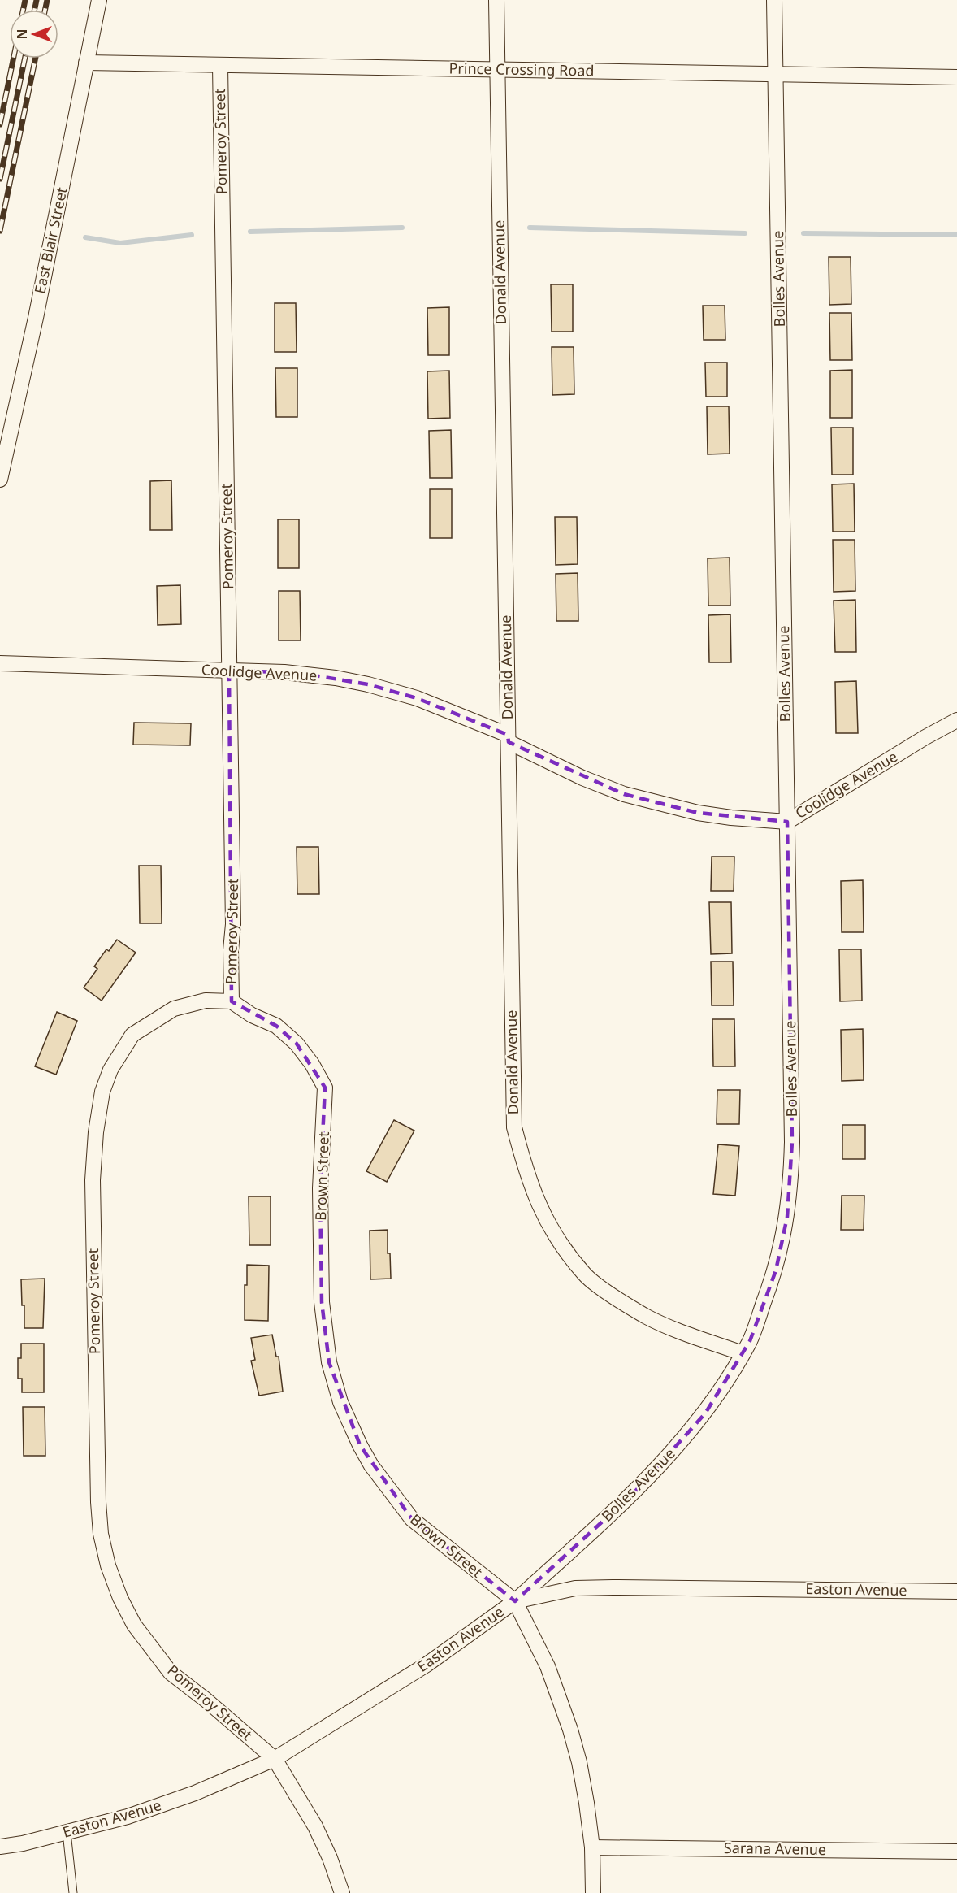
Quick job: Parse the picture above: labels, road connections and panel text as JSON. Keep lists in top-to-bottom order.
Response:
{
  "streets": {
    "street": [
      "Prince Crossing Road",
      "Pomeroy Street",
      "East Blair Street",
      "Donald Avenue",
      "Bolles Avenue",
      "Coolidge Avenue",
      "Brown Street",
      "Easton Avenue",
      "Sarana Avenue"
    ]
  },
  "crossings": [
    ["Prince Crossing Road", "Pomeroy Street"],
    ["Prince Crossing Road", "East Blair Street"],
    ["Prince Crossing Road", "Donald Avenue"],
    ["Prince Crossing Road", "Bolles Avenue"],
    ["Pomeroy Street", "Coolidge Avenue"],
    ["Pomeroy Street", "Brown Street"],
    ["Pomeroy Street", "Easton Avenue"],
    ["Donald Avenue", "Bolles Avenue"],
    ["Donald Avenue", "Coolidge Avenue"],
    ["Bolles Avenue", "Coolidge Avenue"],
    ["Bolles Avenue", "Brown Street"],
    ["Bolles Avenue", "Easton Avenue"],
    ["Brown Street", "Easton Avenue"],
    ["Brown Street", "Sarana Avenue"]
  ],
  "north": "left"
}
